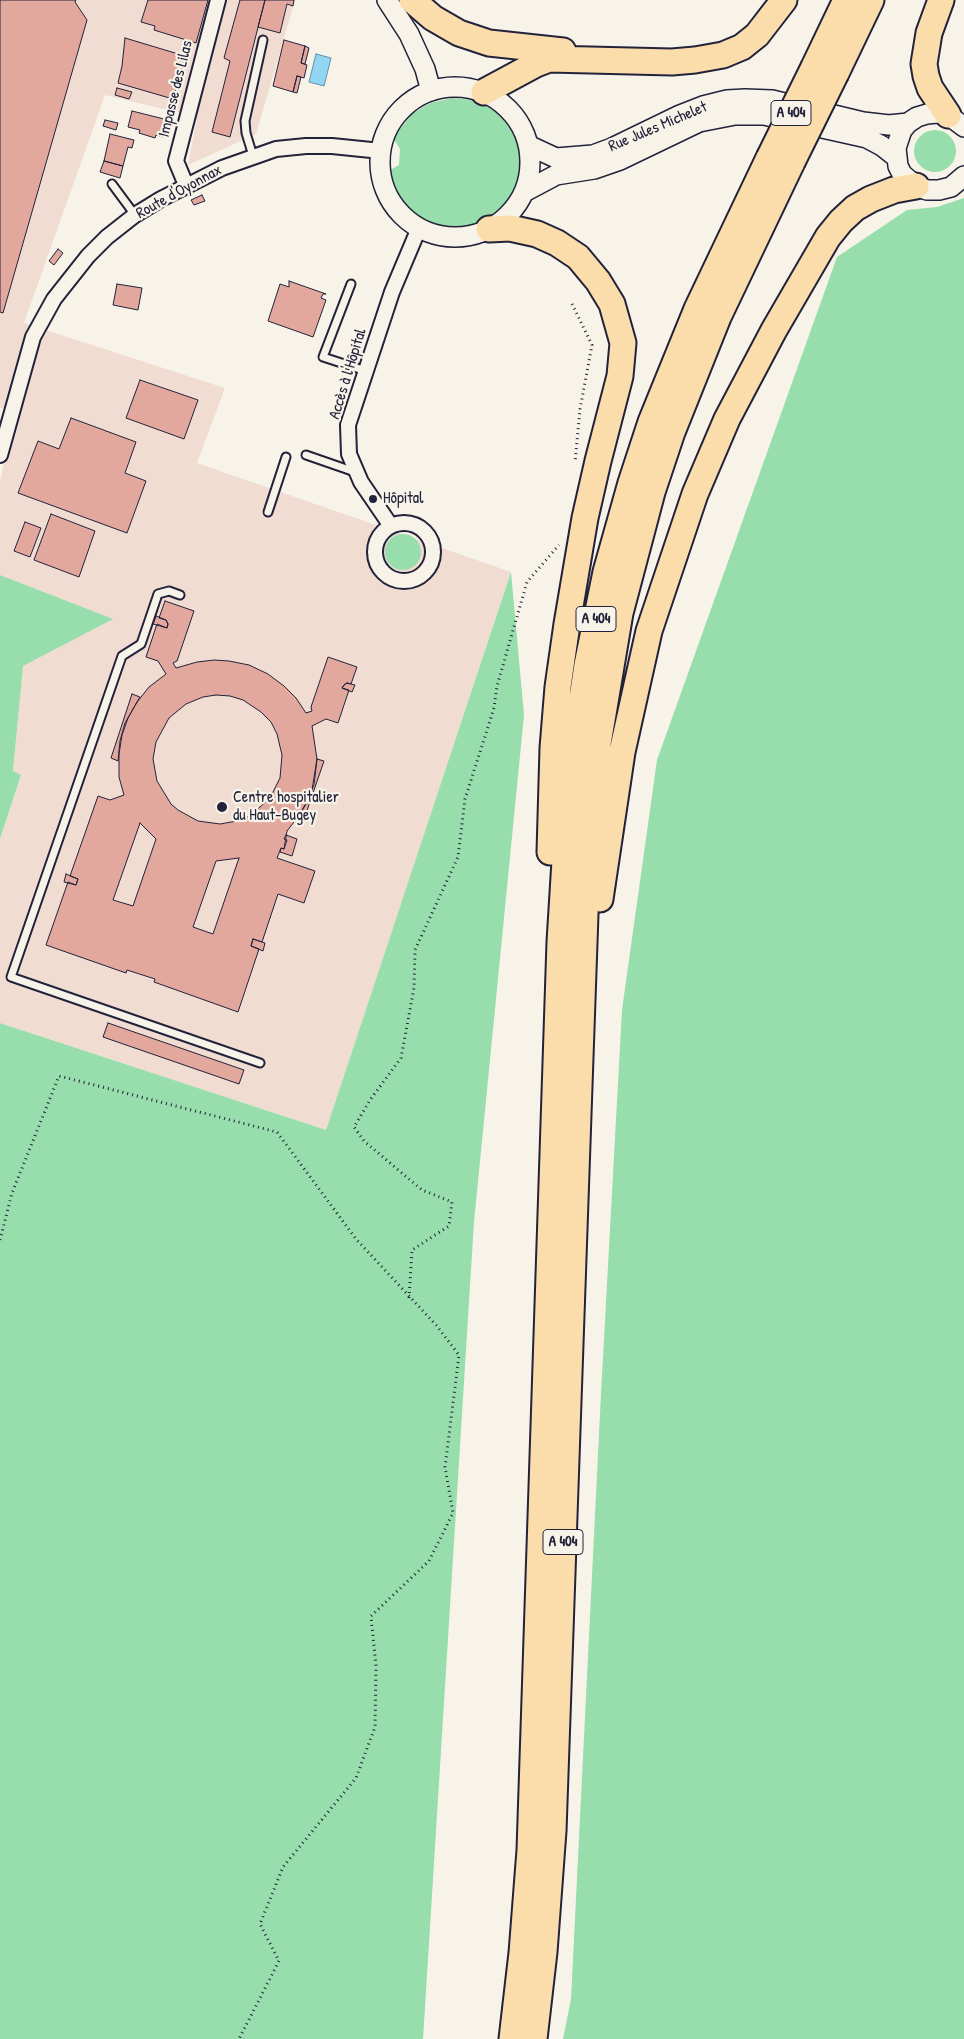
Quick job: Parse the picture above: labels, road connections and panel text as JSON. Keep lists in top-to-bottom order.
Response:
{
  "streets": {
    "highway": ["A 404"],
    "main road": ["Rue Jules Michelet"],
    "street": ["Impasse des Lilas", "Route d'Oyonnax", "Accès à l'Hôpital"]
  },
  "crossings": [
    ["Impasse des Lilas", "Route d'Oyonnax"],
    ["Rue Jules Michelet", "Route d'Oyonnax"],
    ["Rue Jules Michelet", "Accès à l'Hôpital"],
    ["Route d'Oyonnax", "Accès à l'Hôpital"]
  ],
  "places": ["Hôpital", "Centre hospitalier du Haut-Bugey"]
}
